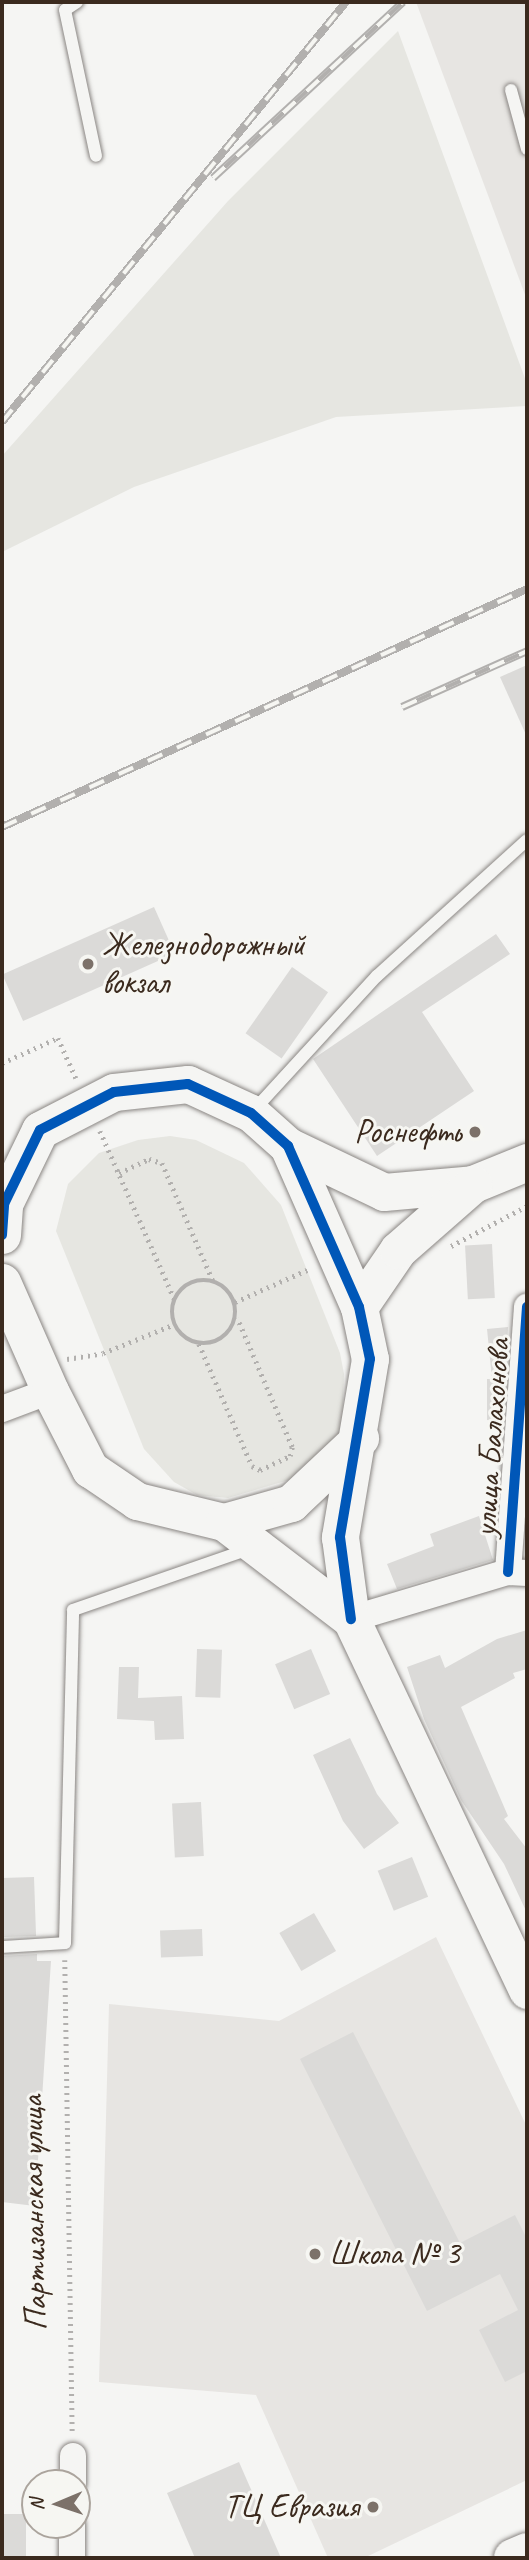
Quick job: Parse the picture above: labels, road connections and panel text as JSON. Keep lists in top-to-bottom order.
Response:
{
  "streets": {
    "street": ["улица Балахонова"],
    "path": ["Партизанская улица"]
  },
  "places": [
    "Железнодорожный вокзал",
    "Роснефть",
    "Школа № 3",
    "ТЦ Евразия"
  ],
  "north": "left"
}
